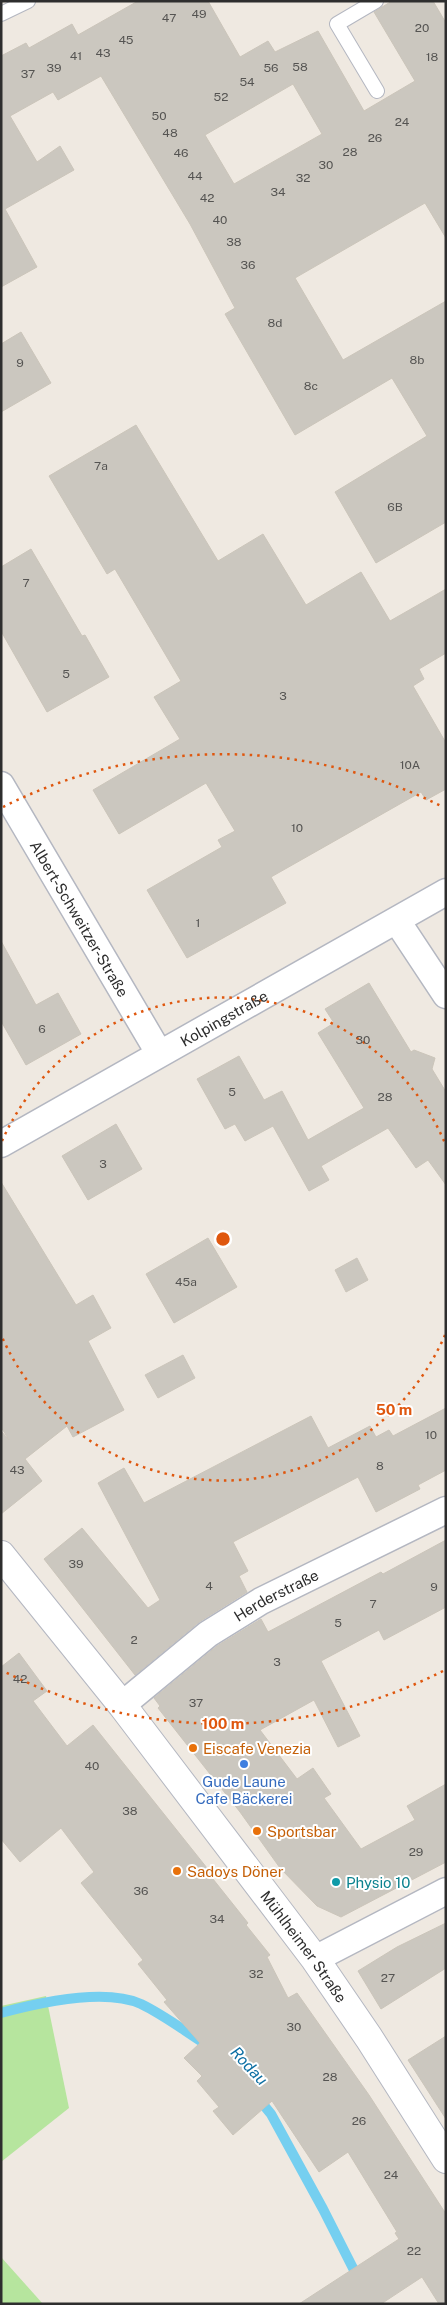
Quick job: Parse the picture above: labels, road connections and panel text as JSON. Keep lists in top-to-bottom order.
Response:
{
  "streets": {
    "main road": ["Mühlheimer Straße"],
    "street": ["Albert-Schweitzer-Straße", "Kolpingstraße", "Herderstraße"]
  },
  "crossings": [
    ["Albert-Schweitzer-Straße", "Kolpingstraße"],
    ["Herderstraße", "Mühlheimer Straße"]
  ],
  "water": ["Rodau"],
  "places": [
    "Eiscafe Venezia",
    "Gude Laune Cafe Bäckerei",
    "Sportsbar",
    "Sadoys Döner",
    "Physio 10"
  ],
  "house_numbers": [
    "49",
    "47",
    "20",
    "45",
    "43",
    "41",
    "18",
    "58",
    "39",
    "56",
    "37",
    "54",
    "52",
    "50",
    "24",
    "48",
    "26",
    "28",
    "46",
    "30",
    "44",
    "32",
    "34",
    "42",
    "40",
    "38",
    "36",
    "8d",
    "8b",
    "9",
    "8c",
    "7a",
    "6B",
    "7",
    "5",
    "3",
    "10A",
    "10",
    "1",
    "6",
    "30",
    "5",
    "28",
    "3",
    "45a",
    "10",
    "8",
    "43",
    "39",
    "4",
    "9",
    "7",
    "5",
    "2",
    "3",
    "42",
    "37",
    "40",
    "38",
    "29",
    "36",
    "34",
    "32",
    "27",
    "30",
    "28",
    "26",
    "24",
    "22"
  ],
  "rings": ["50 m", "100 m"]
}
